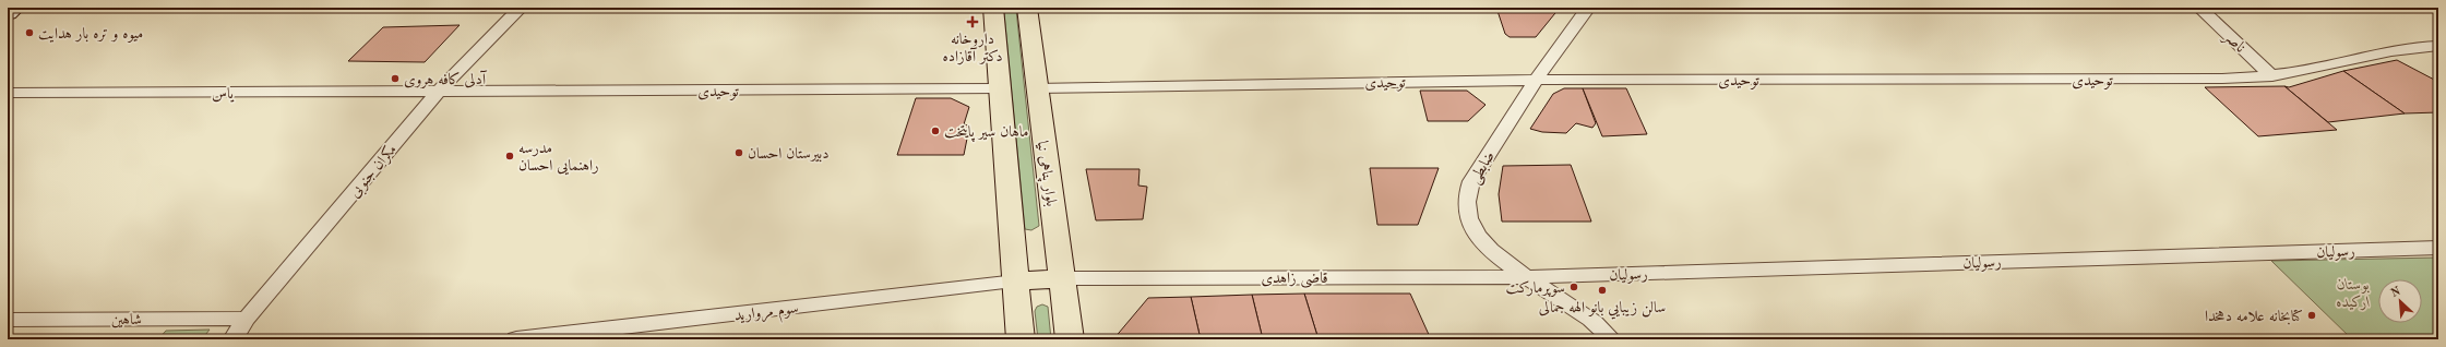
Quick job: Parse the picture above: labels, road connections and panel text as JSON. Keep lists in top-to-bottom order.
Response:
{
  "streets": {
    "main road": ["بلوار پناهی نیا"],
    "street": [
      "ناصر",
      "توحیدی",
      "یاس",
      "ضابطی",
      "مکران جنوبی",
      "رسولیان",
      "قاضی زاهدی",
      "سوم مروارید",
      "شاهین"
    ]
  },
  "crossings": [
    ["ناصر", "توحیدی"],
    ["توحیدی", "یاس"],
    ["توحیدی", "ضابطی"],
    ["توحیدی", "مکران جنوبی"],
    ["توحیدی", "بلوار پناهی نیا"],
    ["یاس", "مکران جنوبی"],
    ["ضابطی", "رسولیان"],
    ["ضابطی", "قاضی زاهدی"],
    ["مکران جنوبی", "شاهین"],
    ["بلوار پناهی نیا", "قاضی زاهدی"],
    ["رسولیان", "قاضی زاهدی"]
  ],
  "parks": ["بوستان ارکیده"],
  "places": {
    "health": ["داروخانه دکتر آقازاده"],
    "other": [
      "میوه و تره بار هدایت",
      "آدلی کافه هروی",
      "ماهان سیر پایتخت",
      "دبیرستان احسان",
      "مدرسه راهنمایی احسان",
      "سوپرمارکت",
      "سالن زيبايي بانو الهه جمالی",
      "کتابخانه علامه دهخدا"
    ]
  },
  "north": "top left"
}
